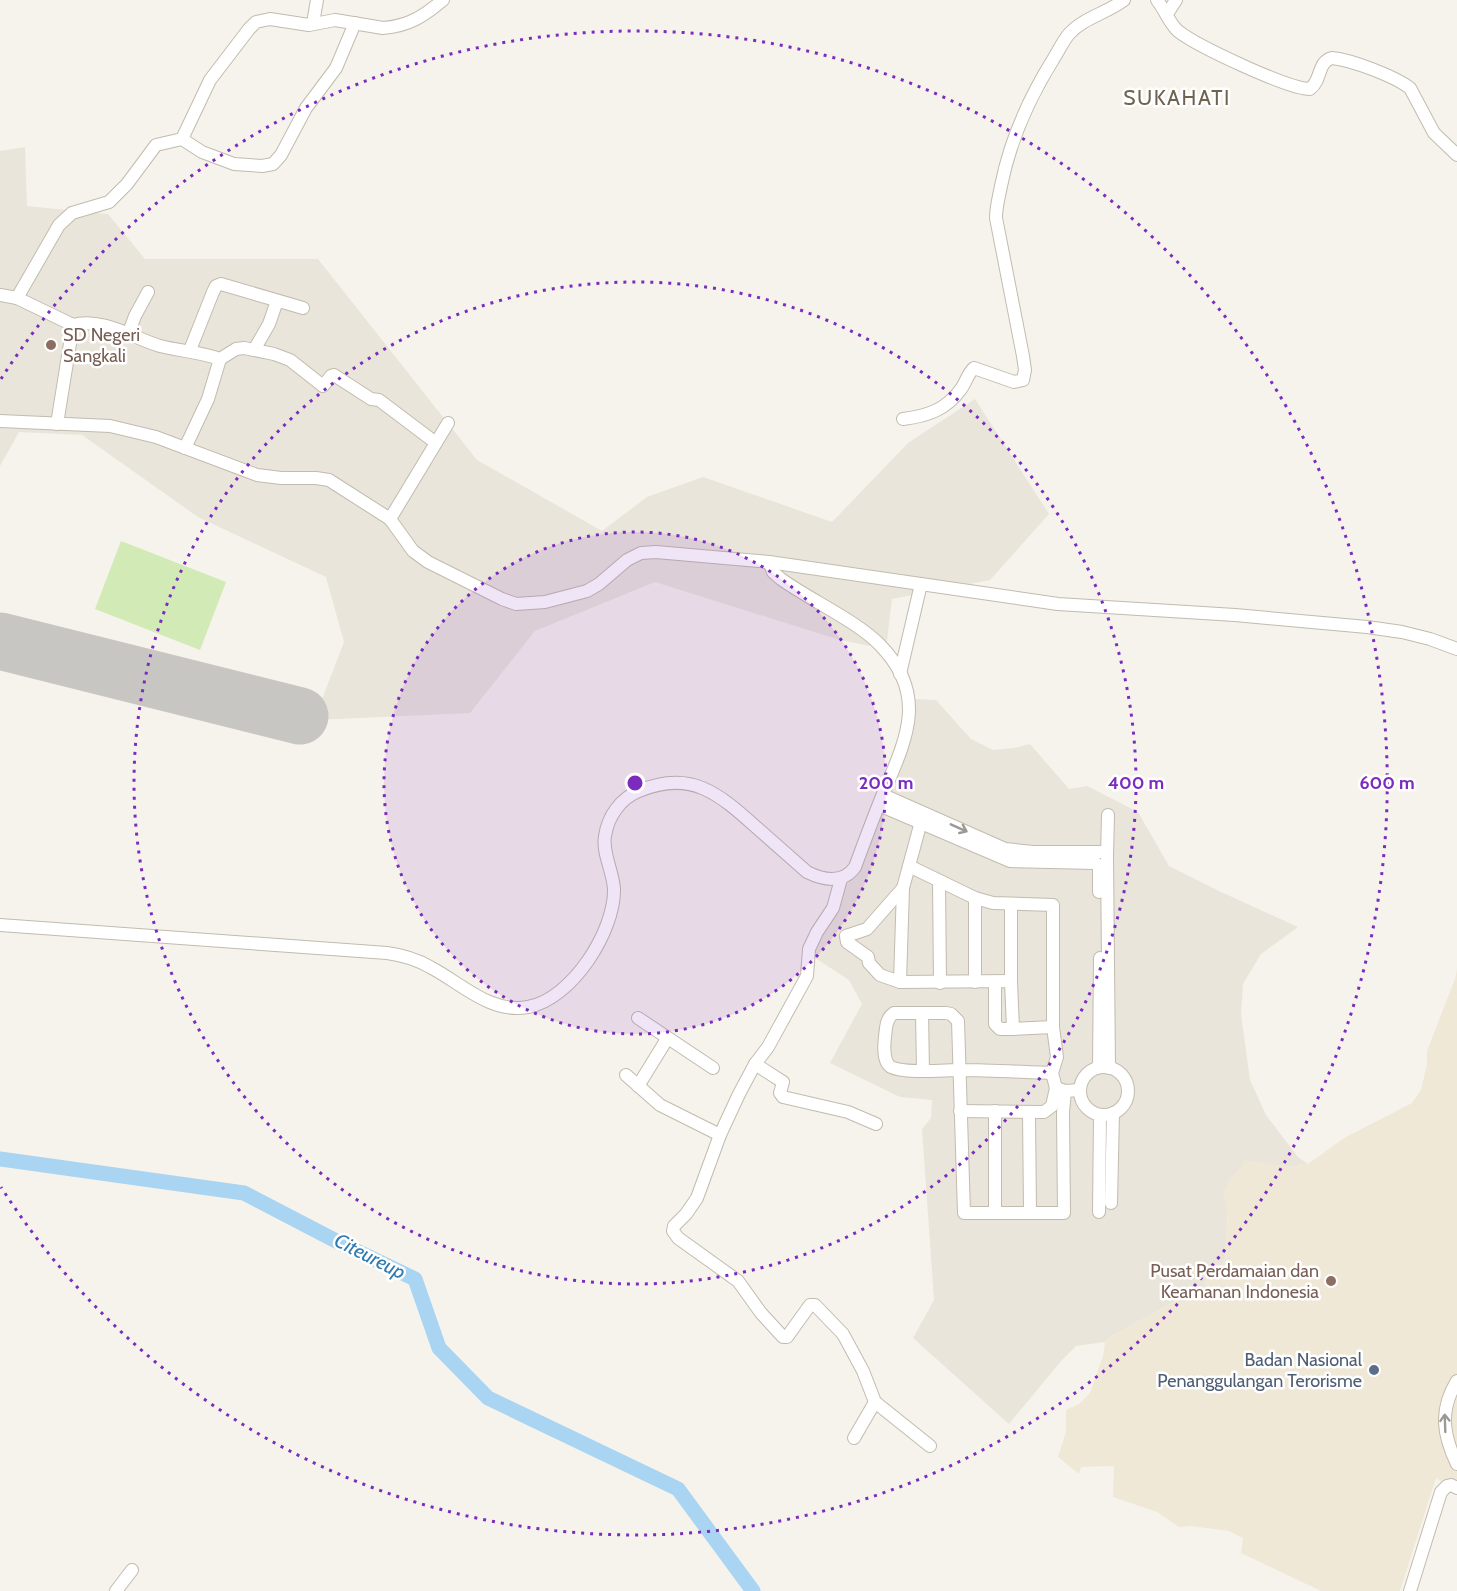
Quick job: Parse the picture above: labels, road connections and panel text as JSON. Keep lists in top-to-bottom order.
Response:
{
  "districts": ["SUKAHATI"],
  "water": ["Citeureup"],
  "places": ["SD Negeri Sangkali", "Pusat Perdamaian dan Keamanan Indonesia", "Badan Nasional Penanggulangan Terorisme"],
  "rings": ["200 m", "400 m", "600 m"]
}
